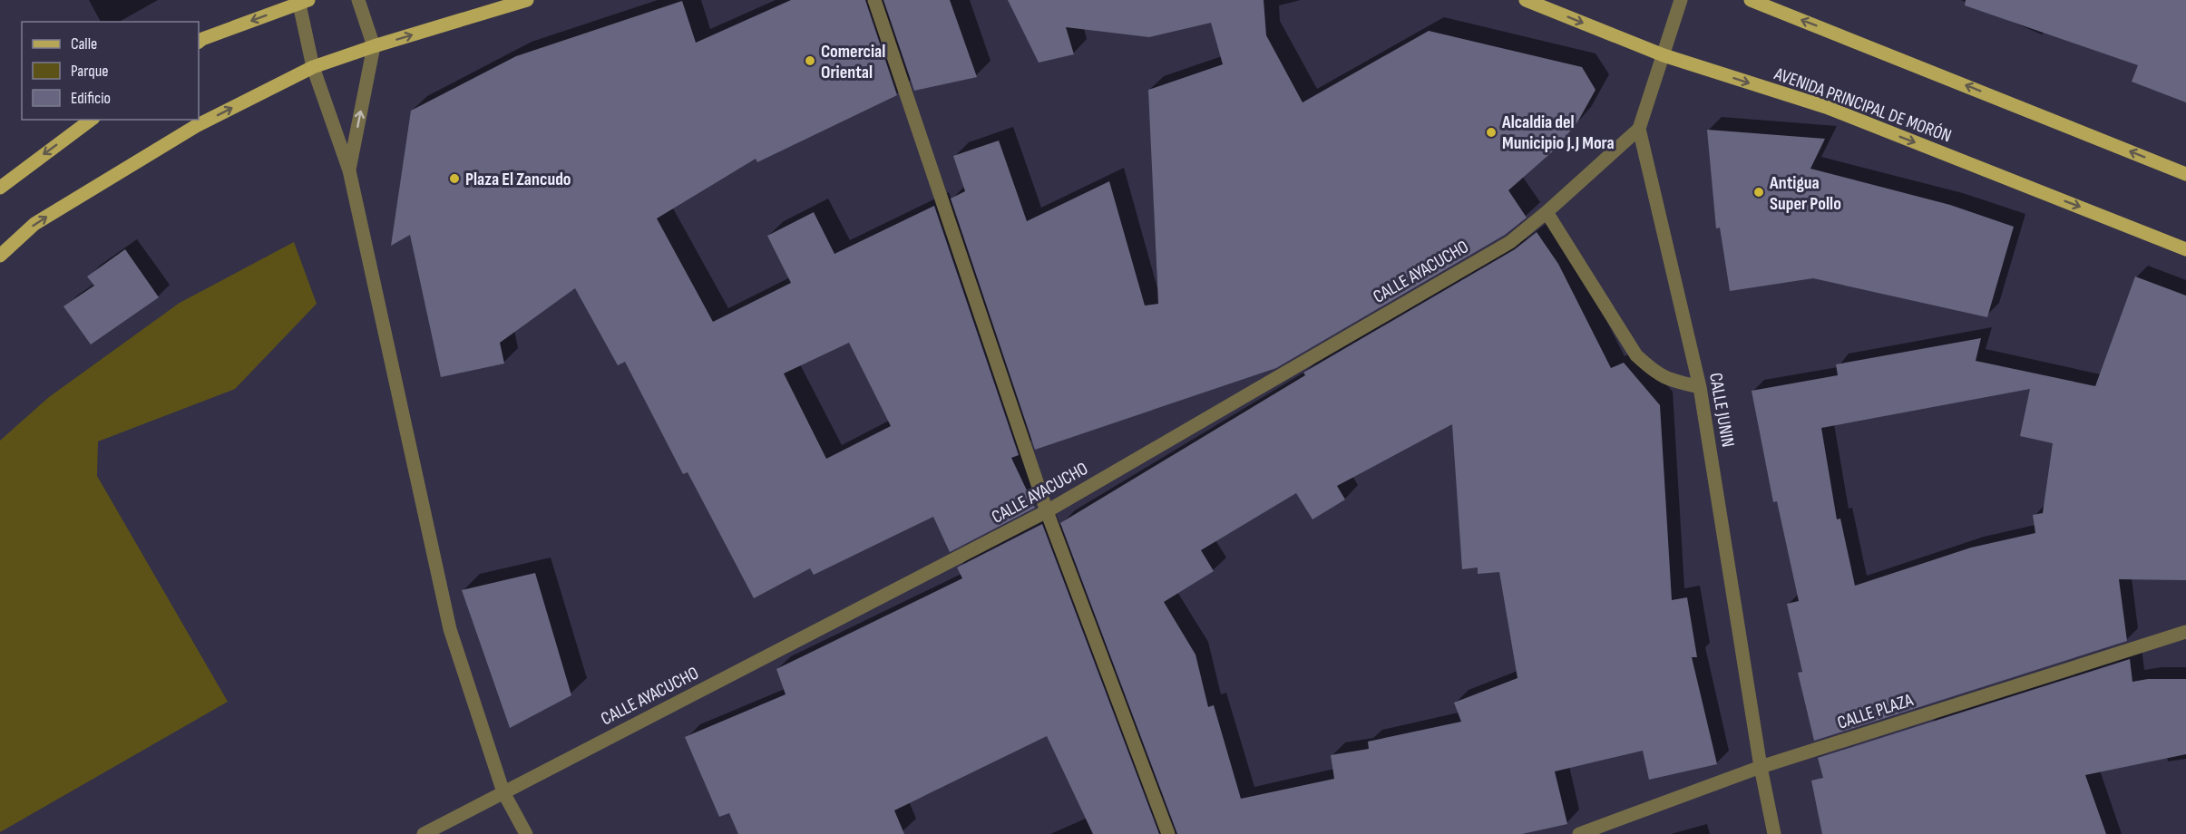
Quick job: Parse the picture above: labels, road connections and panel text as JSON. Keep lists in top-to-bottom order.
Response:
{
  "streets": {
    "main road": ["AVENIDA PRINCIPAL DE MORÓN"],
    "street": ["CALLE AYACUCHO", "CALLE JUNIN", "CALLE PLAZA"]
  },
  "crossings": [
    ["CALLE AYACUCHO", "CALLE JUNIN"],
    ["CALLE JUNIN", "CALLE PLAZA"]
  ],
  "places": [
    "Comercial Oriental",
    "Alcaldia del Municipio J.J Mora",
    "Plaza El Zancudo",
    "Antigua Super Pollo"
  ],
  "legend": ["Calle", "Parque", "Edificio"]
}
